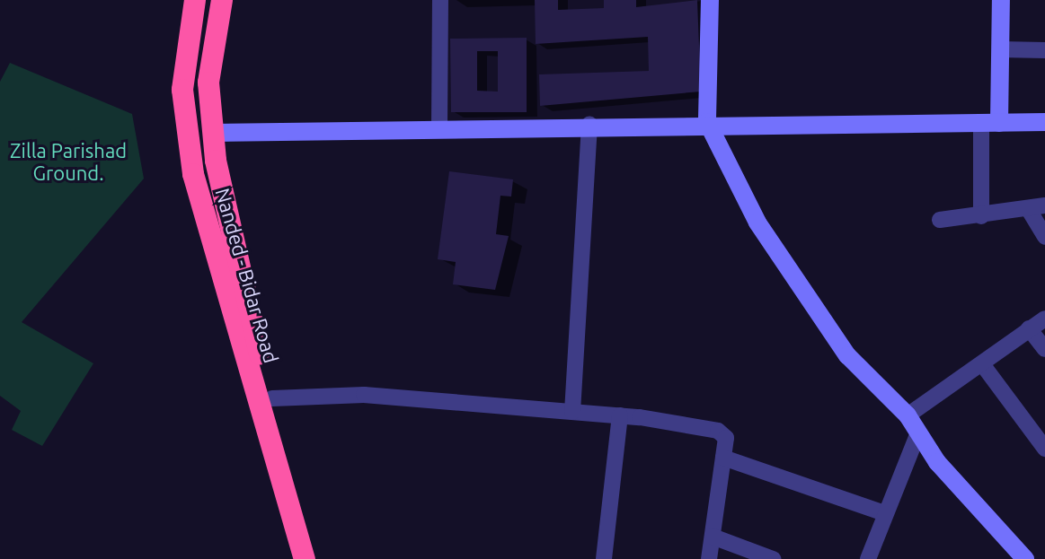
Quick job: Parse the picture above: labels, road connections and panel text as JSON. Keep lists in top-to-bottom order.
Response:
{
  "streets": {
    "highway": ["Nanded - Bidar Road"]
  },
  "parks": ["Zilla Parishad Ground."]
}
